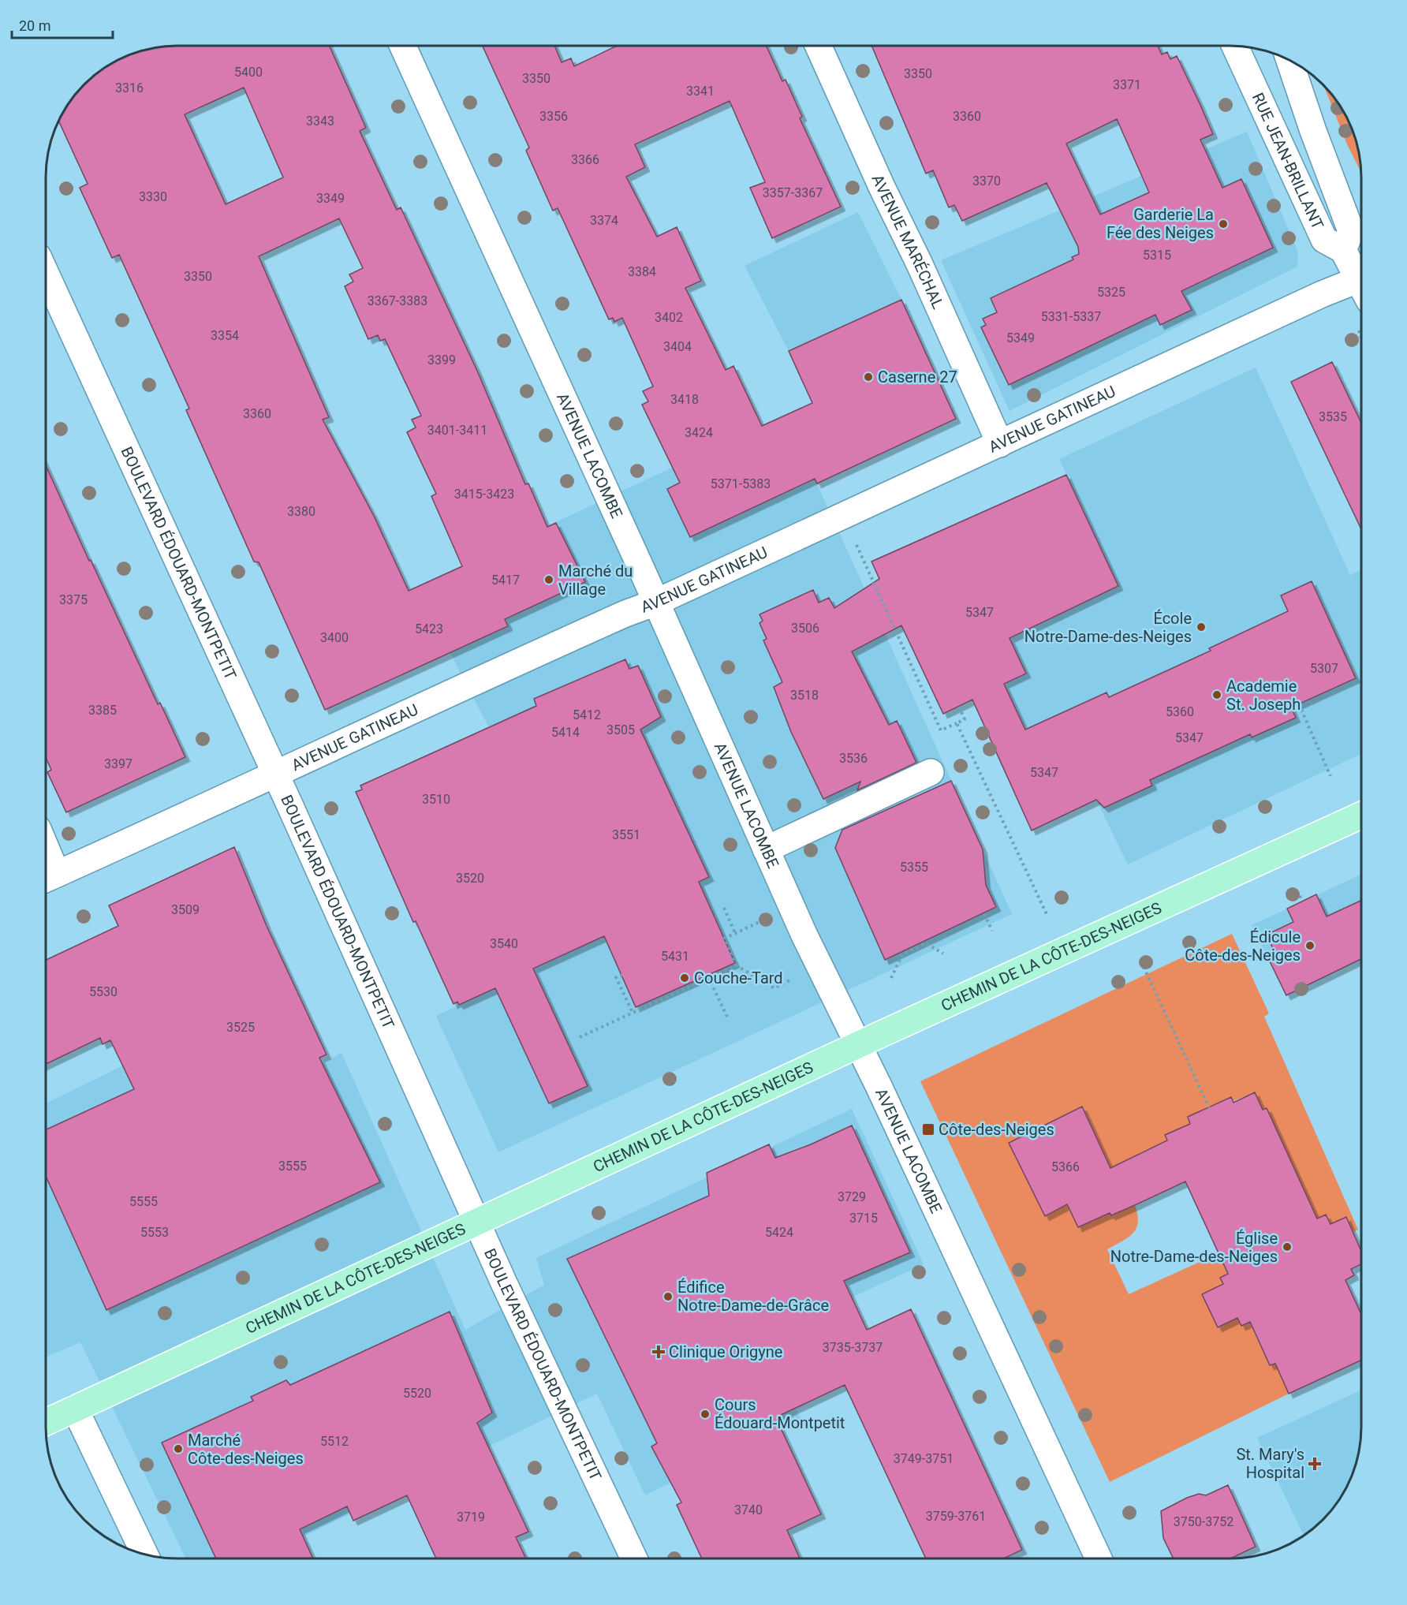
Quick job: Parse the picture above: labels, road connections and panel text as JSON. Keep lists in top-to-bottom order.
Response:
{
  "streets": {
    "main road": ["CHEMIN DE LA CÔTE-DES-NEIGES"],
    "street": [
      "RUE JEAN-BRILLANT",
      "AVENUE MARÉCHAL",
      "AVENUE GATINEAU",
      "AVENUE LACOMBE",
      "BOULEVARD ÉDOUARD-MONTPETIT"
    ]
  },
  "crossings": [
    ["AVENUE MARÉCHAL", "AVENUE GATINEAU"],
    ["AVENUE GATINEAU", "AVENUE LACOMBE"],
    ["AVENUE GATINEAU", "BOULEVARD ÉDOUARD-MONTPETIT"],
    ["AVENUE LACOMBE", "CHEMIN DE LA CÔTE-DES-NEIGES"],
    ["BOULEVARD ÉDOUARD-MONTPETIT", "CHEMIN DE LA CÔTE-DES-NEIGES"]
  ],
  "places": {
    "other": [
      "Garderie La Fée des Neiges",
      "Caserne 27",
      "Marché du Village",
      "École Notre-Dame-des-Neiges",
      "Academie St. Joseph",
      "Édicule Côte-des-Neiges",
      "Couche-Tard",
      "Église Notre-Dame-des-Neiges",
      "Édifice Notre-Dame-de-Grâce",
      "Cours Édouard-Montpetit",
      "Marché Côte-des-Neiges"
    ],
    "transit": ["Côte-des-Neiges"],
    "health": ["Clinique Origyne", "St. Mary's Hospital"]
  },
  "house_numbers": [
    "5400",
    "3350",
    "3350",
    "3371",
    "3316",
    "3341",
    "3356",
    "3360",
    "3343",
    "3366",
    "3370",
    "3357-3367",
    "3330",
    "3349",
    "3374",
    "5315",
    "3384",
    "3350",
    "5325",
    "3367-3383",
    "5331-5337",
    "3402",
    "3354",
    "5349",
    "3404",
    "3399",
    "3418",
    "3360",
    "3535",
    "3401-3411",
    "3424",
    "5371-5383",
    "3415-3423",
    "3380",
    "5417",
    "3375",
    "5347",
    "3506",
    "5423",
    "3400",
    "5307",
    "3518",
    "3385",
    "5360",
    "5412",
    "3505",
    "5414",
    "5347",
    "3536",
    "3397",
    "5347",
    "3510",
    "3551",
    "5355",
    "3520",
    "3509",
    "3540",
    "5431",
    "5530",
    "3525",
    "3555",
    "5366",
    "3729",
    "5555",
    "3715",
    "5553",
    "5424",
    "3735-3737",
    "5520",
    "5512",
    "3749-3751",
    "3740",
    "3759-3761",
    "3719",
    "3750-3752"
  ],
  "scale_bar": "20 m"
}
